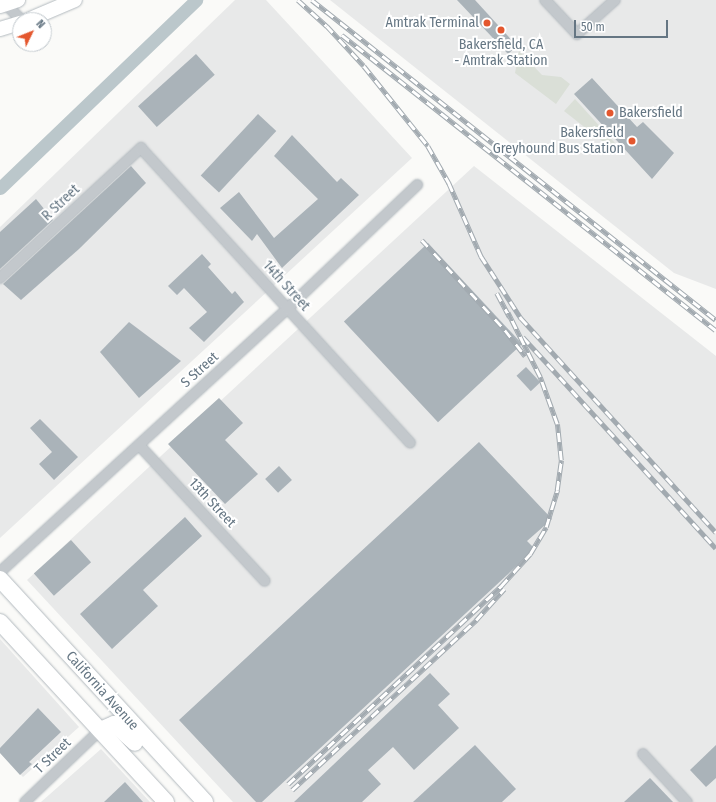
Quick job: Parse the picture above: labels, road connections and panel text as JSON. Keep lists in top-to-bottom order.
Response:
{
  "streets": {
    "main road": ["California Avenue"],
    "street": [
      "R Street",
      "14th Street",
      "S Street",
      "13th Street",
      "T Street"
    ]
  },
  "crossings": [
    ["R Street", "14th Street"],
    ["14th Street", "S Street"],
    ["S Street", "13th Street"],
    ["California Avenue", "T Street"]
  ],
  "places": [
    "Amtrak Terminal",
    "Bakersfield, CA - Amtrak Station",
    "Bakersfield",
    "Bakersfield Greyhound Bus Station"
  ],
  "scale_bar": "50 m",
  "north": "top right"
}
